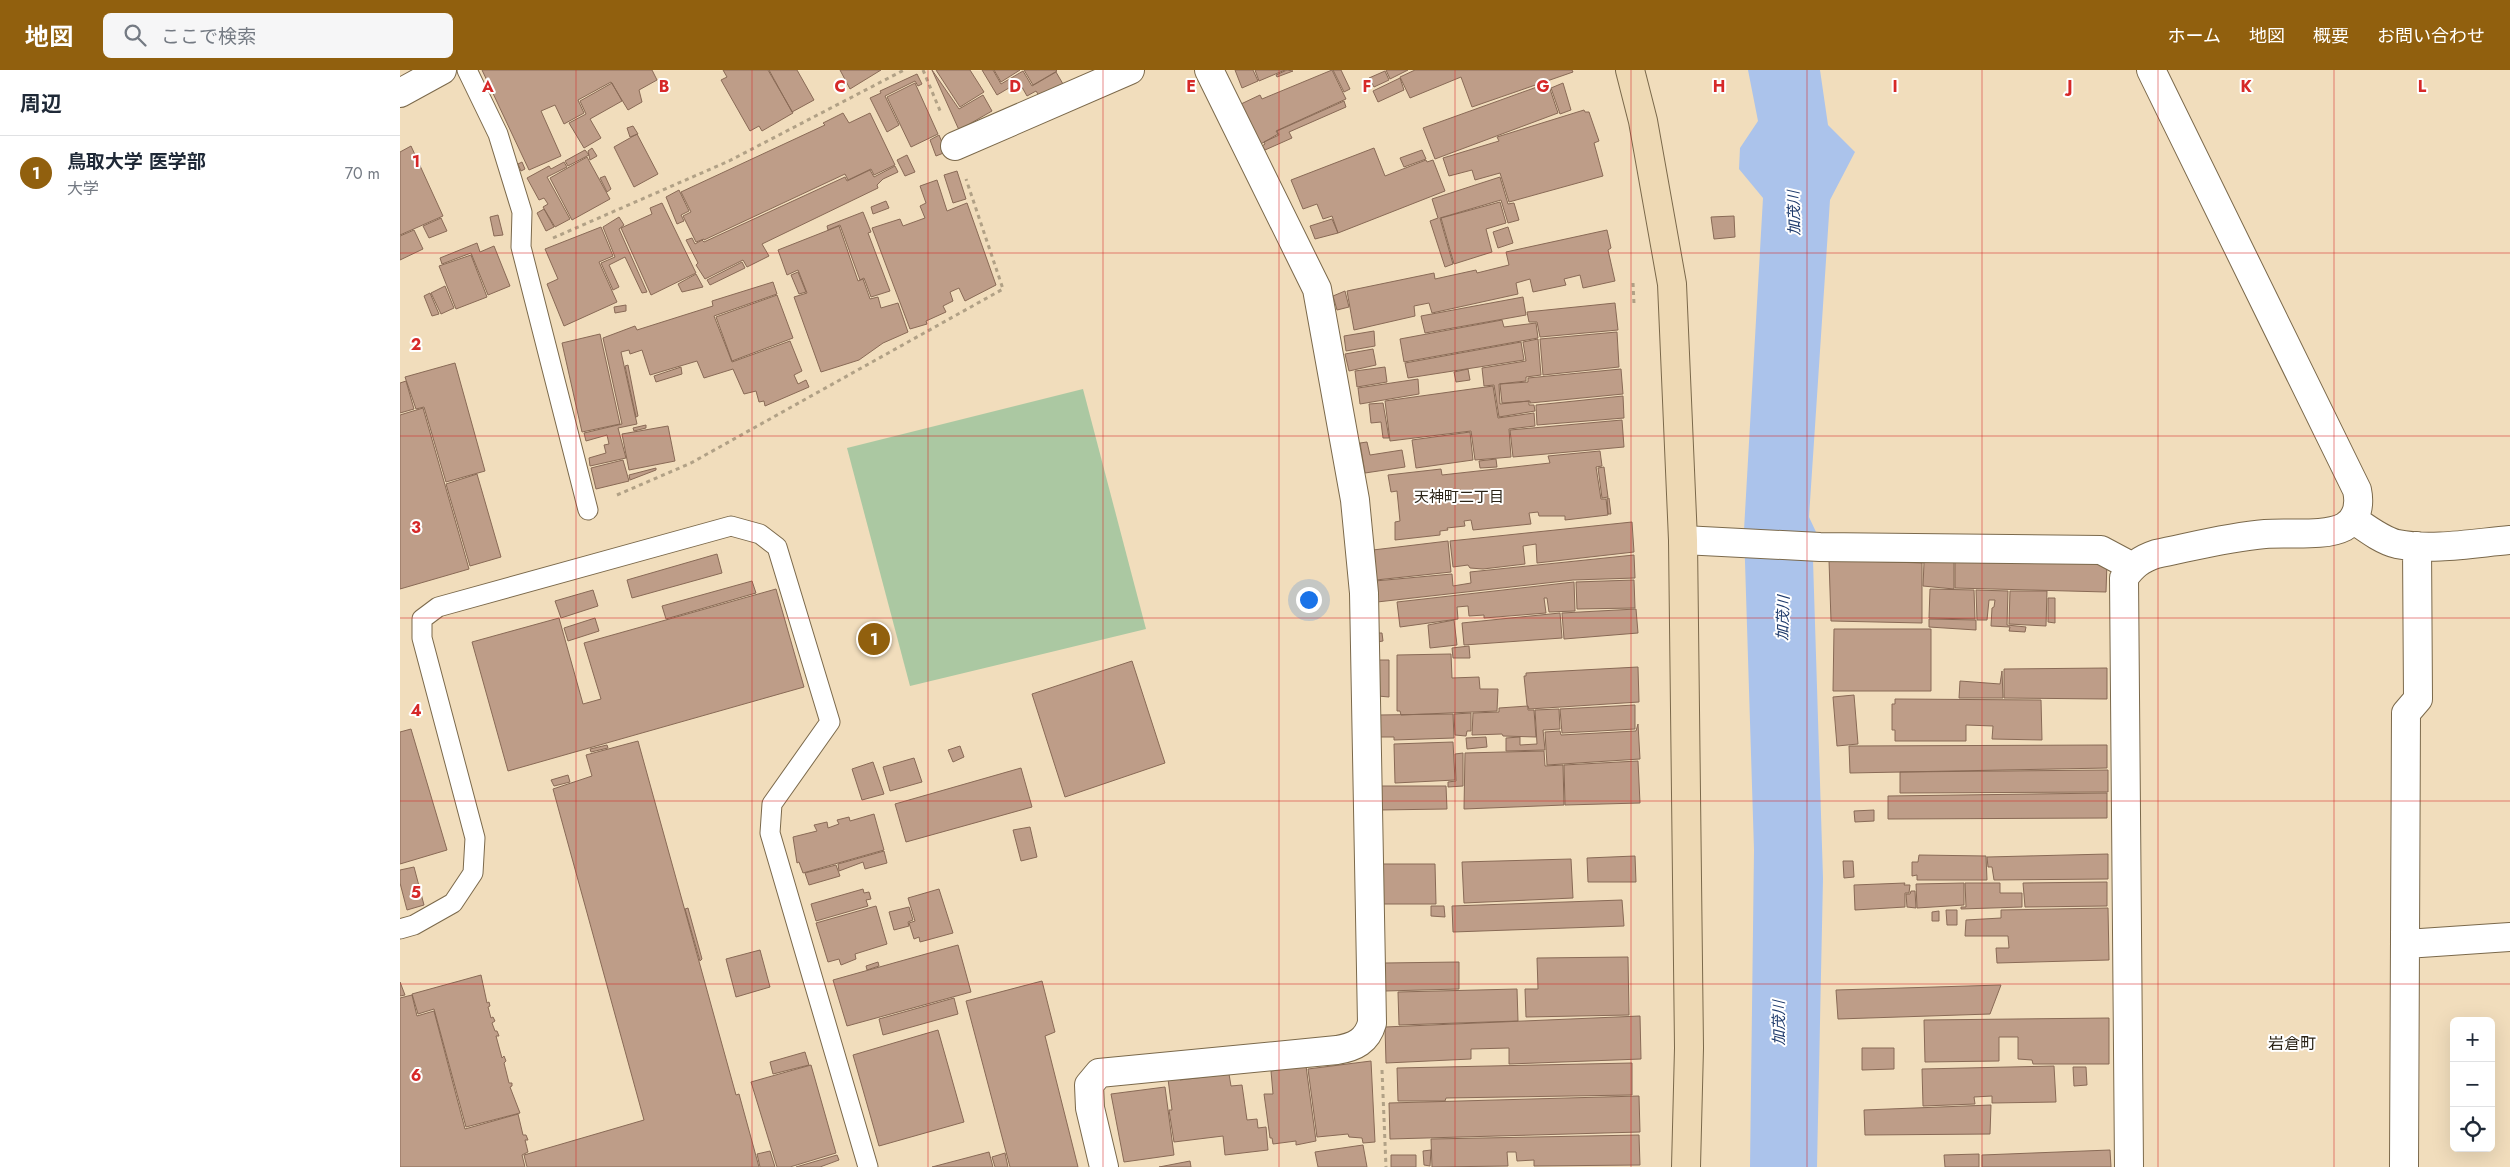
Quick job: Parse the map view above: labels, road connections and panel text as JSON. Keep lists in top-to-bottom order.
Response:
{
  "districts": ["天神町二丁目", "岩倉町"],
  "water": ["加茂川"],
  "page": {
    "header": "地図",
    "search": "ここで検索",
    "nav": [
      "ホーム",
      "地図",
      "概要",
      "お問い合わせ"
    ],
    "heading": "周辺",
    "list": [
      {
        "mark": "1",
        "name": "鳥取大学 医学部",
        "note": "大学",
        "value": "70 m"
      }
    ],
    "pins": "1",
    "map_buttons": ["+", "−"]
  },
  "grid": {
    "columns": [
      "A",
      "B",
      "C",
      "D",
      "E",
      "F",
      "G",
      "H",
      "I",
      "J",
      "K",
      "L"
    ],
    "rows": [
      "1",
      "2",
      "3",
      "4",
      "5",
      "6"
    ]
  }
}
